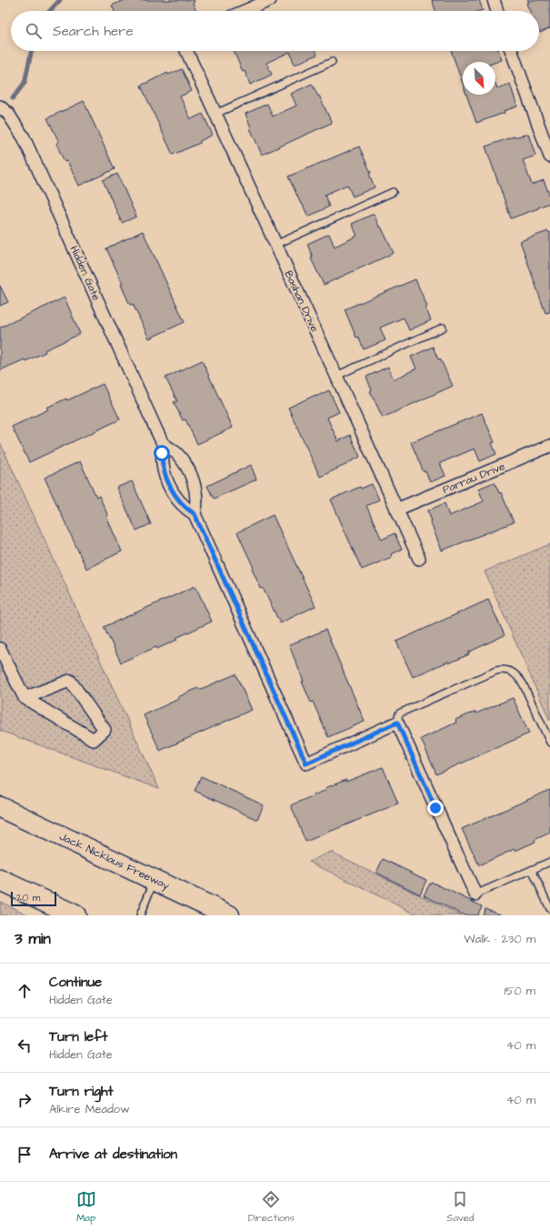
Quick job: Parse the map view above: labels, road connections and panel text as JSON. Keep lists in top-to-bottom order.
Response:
{
  "streets": {
    "highway": ["Jack Nicklaus Freeway"],
    "street": ["Hidden Gate", "Bashan Drive", "Parrau Drive"]
  },
  "crossings": [
    ["Bashan Drive", "Parrau Drive"]
  ],
  "scale_bar": "20 m",
  "north": "bottom right",
  "page": {
    "search": "Search here",
    "scale": "20 m",
    "heading": ["3 min", "Walk · 230 m"],
    "list": [
      ["Continue", "Hidden Gate", "150 m"],
      ["Turn left", "Hidden Gate", "40 m"],
      ["Turn right", "Alkire Meadow", "40 m"],
      "Arrive at destination"
    ],
    "nav": ["Map", "Directions", "Saved"]
  }
}
